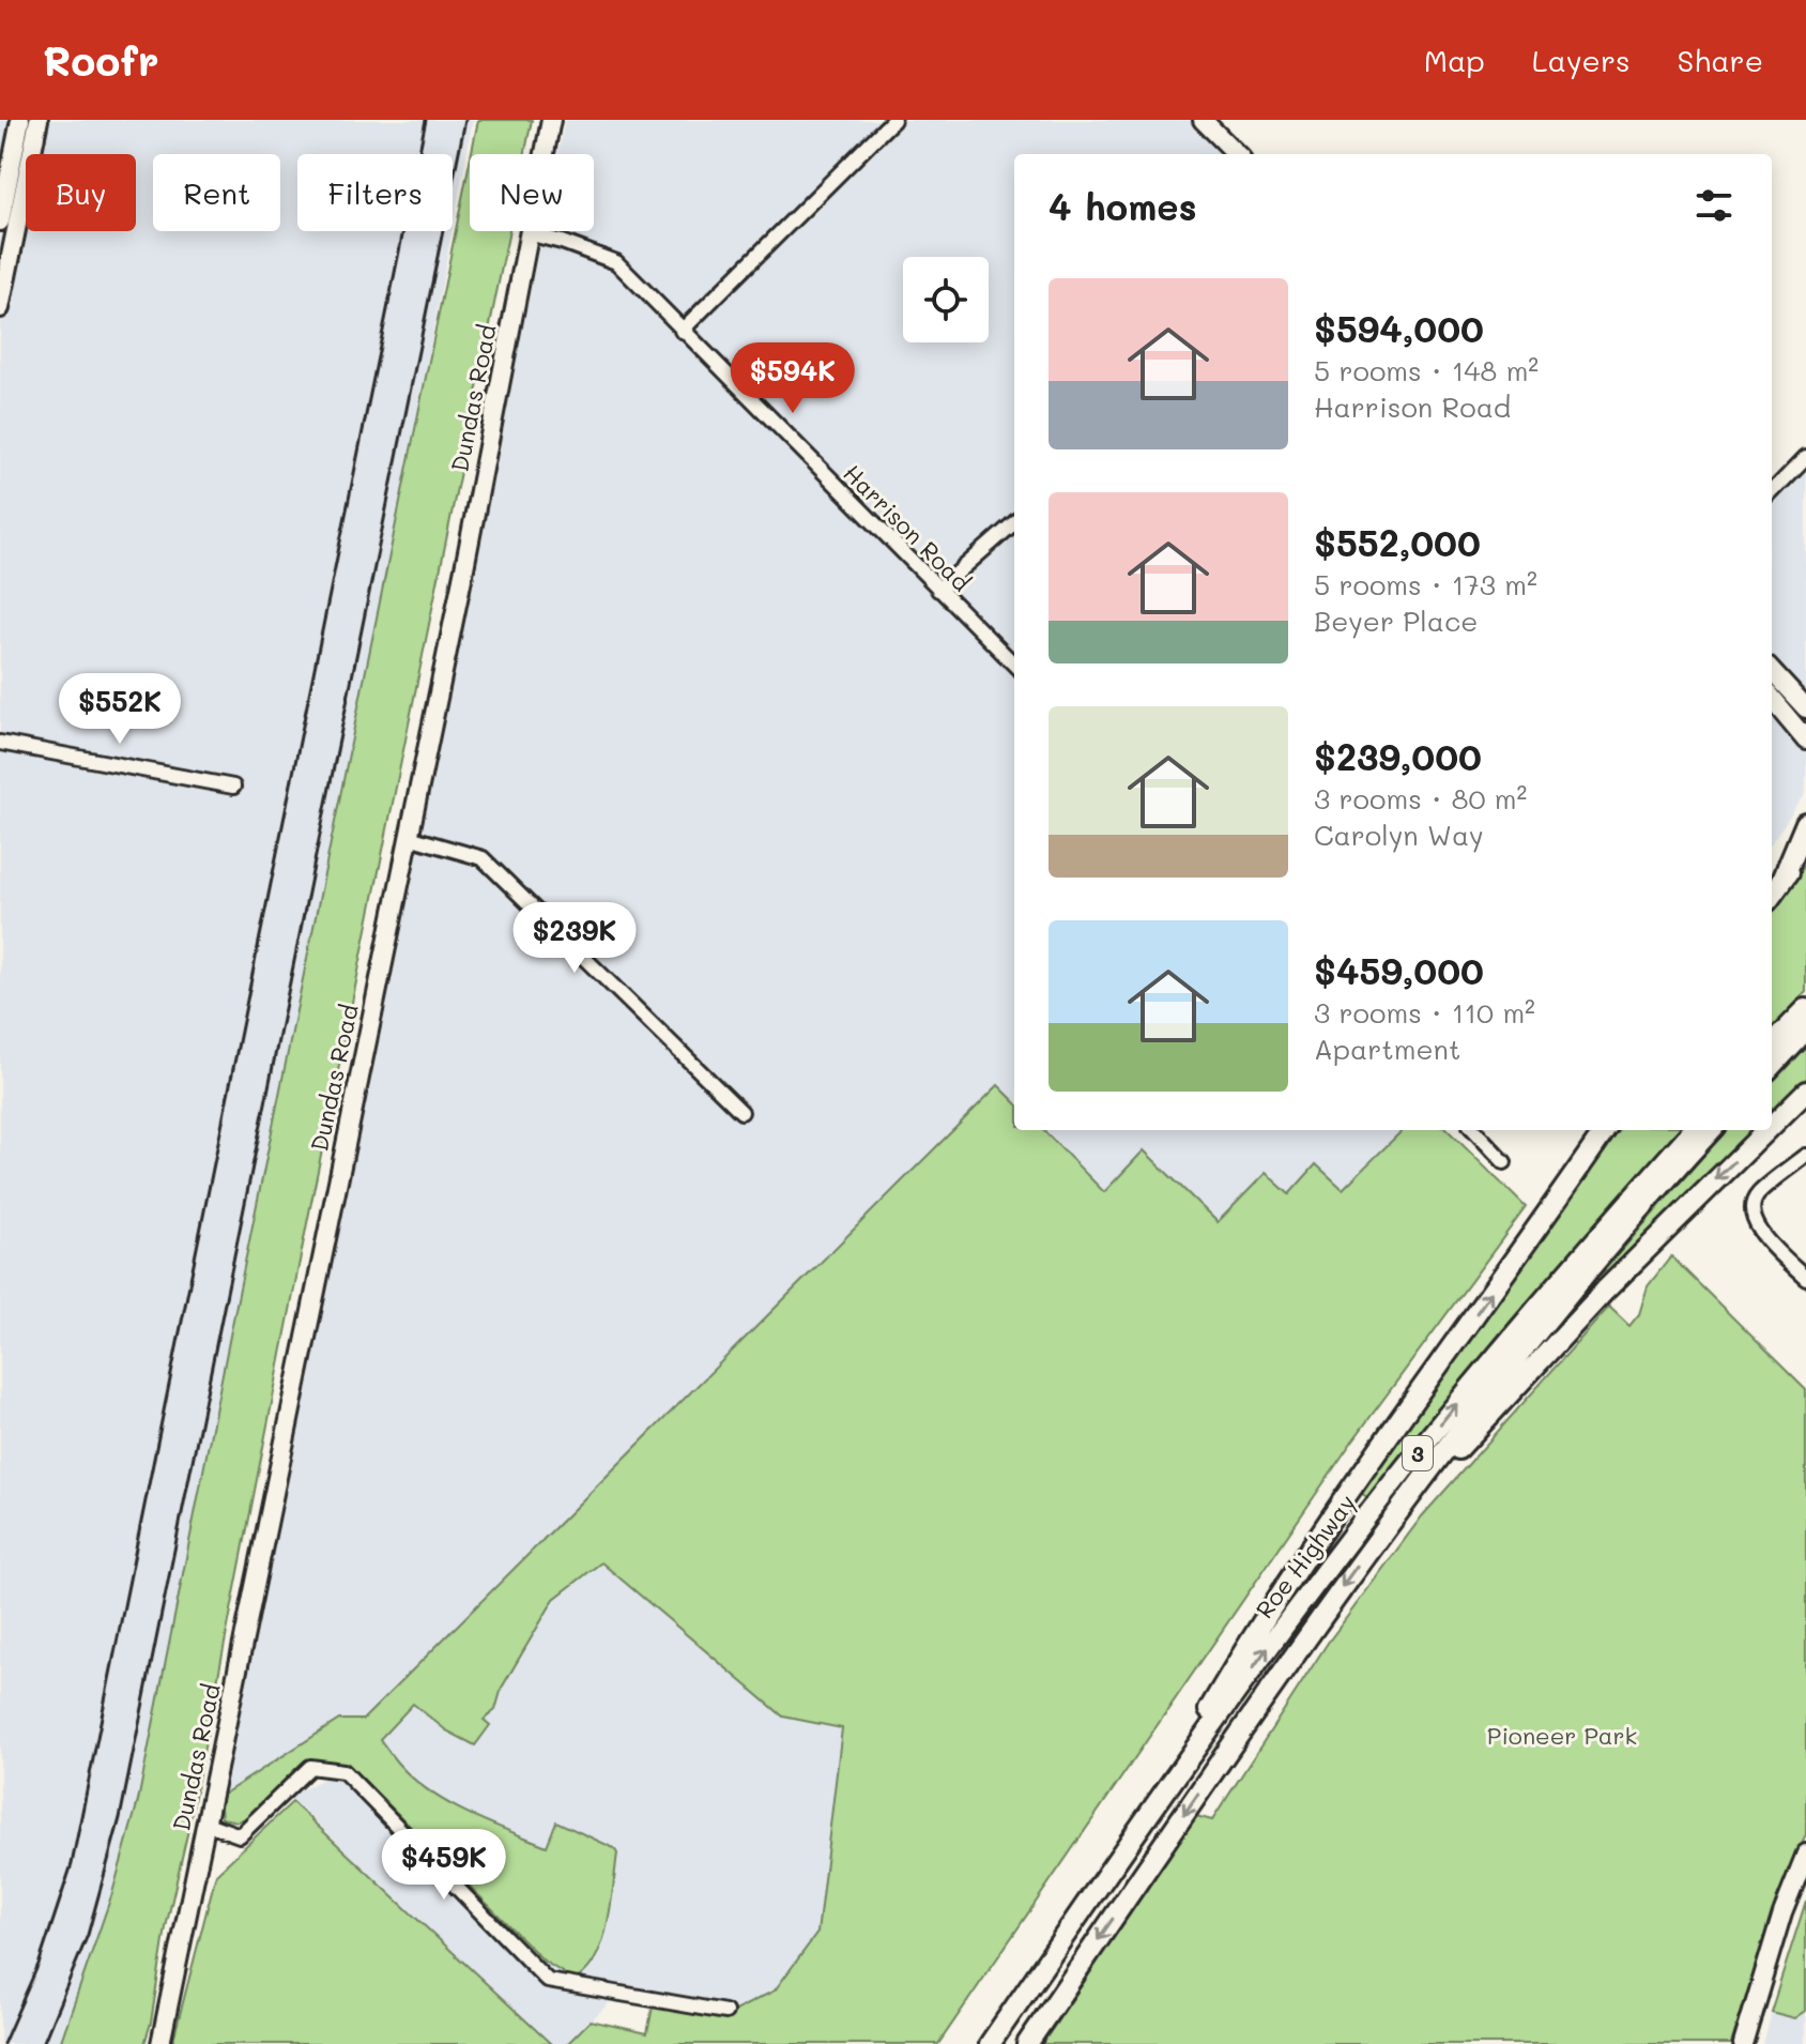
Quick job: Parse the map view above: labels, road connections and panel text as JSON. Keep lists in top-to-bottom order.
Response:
{
  "streets": {
    "highway": ["3", "Roe Highway"],
    "main road": ["Dundas Road"],
    "street": ["Harrison Road"]
  },
  "crossings": [
    ["Dundas Road", "Harrison Road"]
  ],
  "parks": ["Pioneer Park"],
  "page": {
    "header": "Roofr",
    "nav": ["Map", "Layers", "Share"],
    "chip": [
      "Buy",
      "Rent",
      "Filters",
      "New"
    ],
    "heading": "4 homes",
    "list": [
      {
        "name": "$594,000",
        "note": "5 rooms · 148 m² · Harrison Road"
      },
      {
        "name": "$552,000",
        "note": "5 rooms · 173 m² · Beyer Place"
      },
      {
        "name": "$239,000",
        "note": "3 rooms · 80 m² · Carolyn Way"
      },
      {
        "name": "$459,000",
        "note": "3 rooms · 110 m² · Apartment"
      }
    ],
    "price": [
      "$594K",
      "$552K",
      "$239K",
      "$459K"
    ]
  }
}
